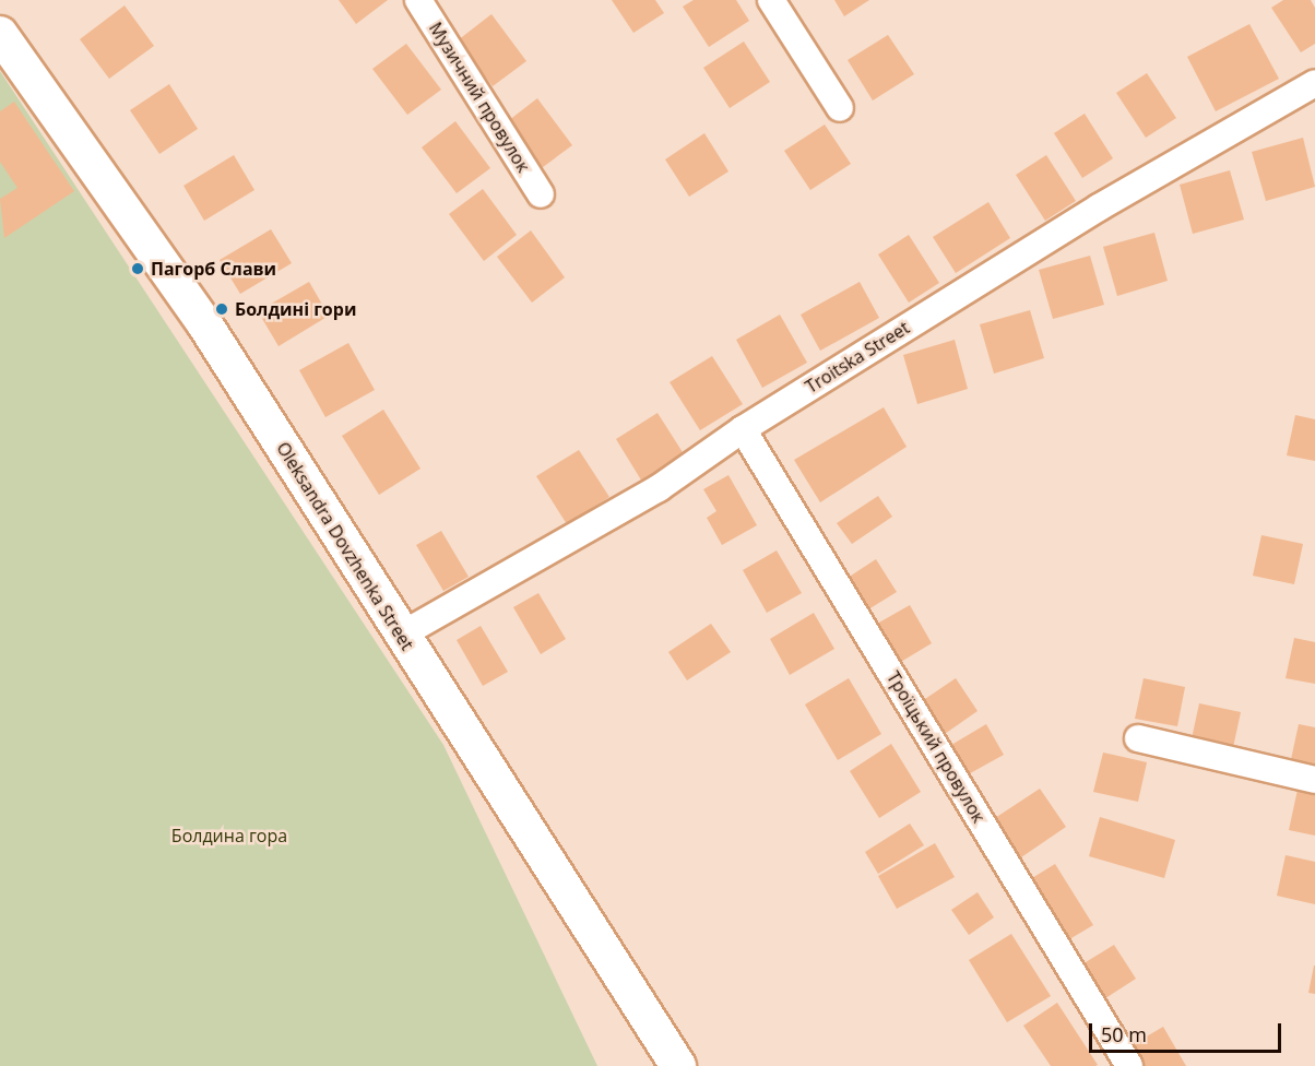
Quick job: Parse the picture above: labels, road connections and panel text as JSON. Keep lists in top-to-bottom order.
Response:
{
  "streets": {
    "main road": ["Oleksandra Dovzhenka Street"],
    "street": ["Музичний провулок", "Troitska Street", "Троїцький провулок"]
  },
  "crossings": [
    ["Troitska Street", "Oleksandra Dovzhenka Street"],
    ["Troitska Street", "Троїцький провулок"]
  ],
  "parks": ["Болдина гора"],
  "places": ["Пагорб Слави", "Болдині гори"],
  "scale_bar": "50 m"
}
